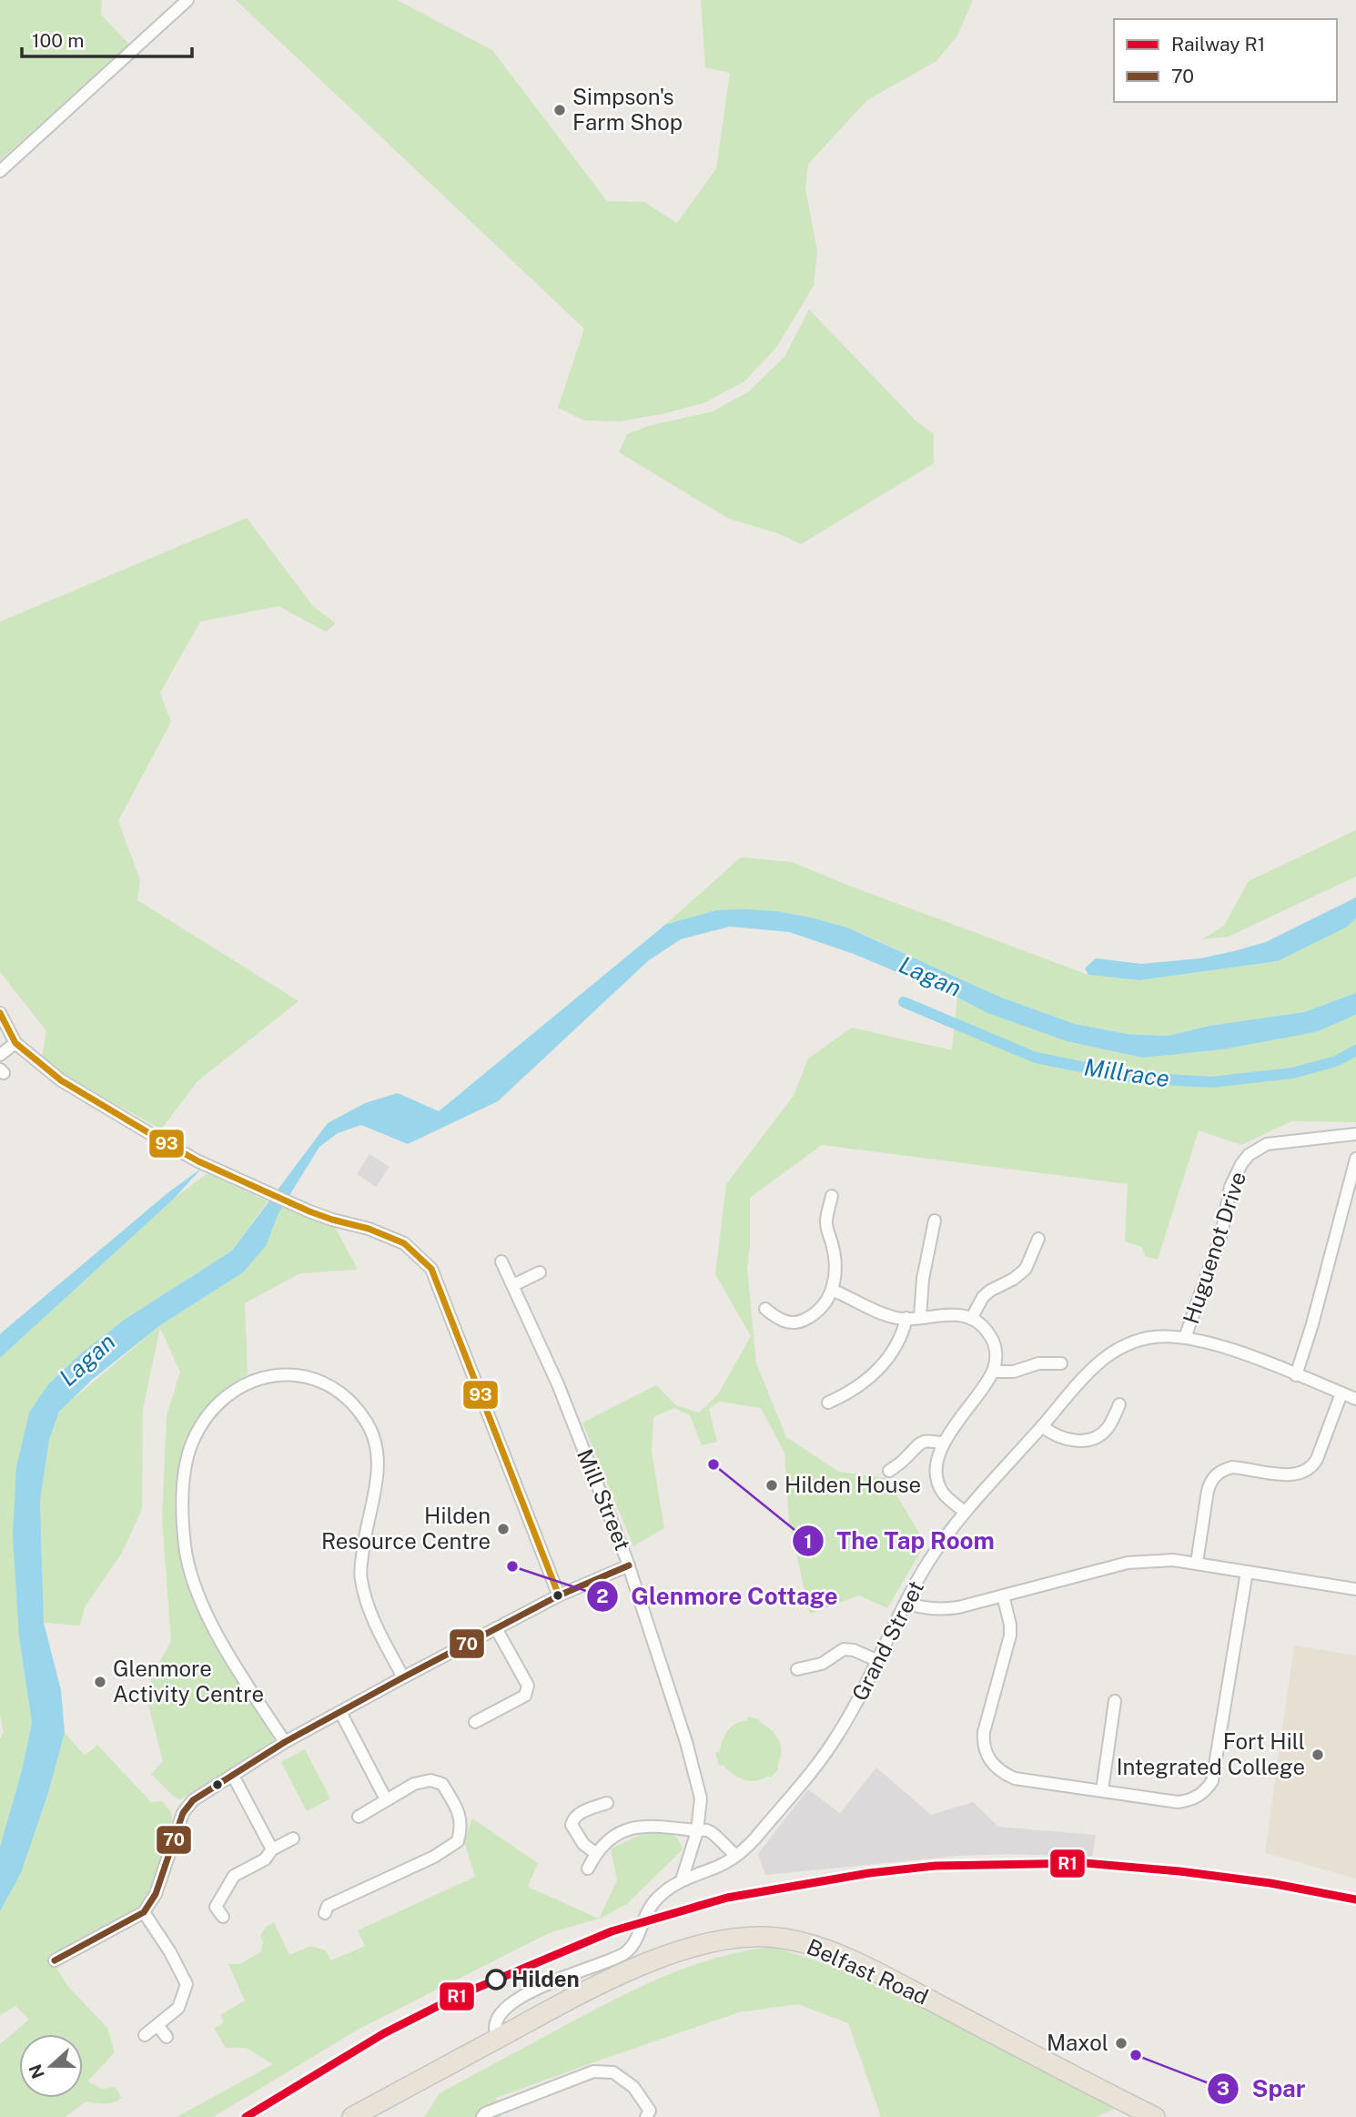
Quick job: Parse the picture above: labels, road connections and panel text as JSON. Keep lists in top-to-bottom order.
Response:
{
  "streets": {
    "highway": ["Belfast Road"],
    "street": ["Huguenot Drive", "Mill Street", "Grand Street"]
  },
  "crossings": [
    ["Huguenot Drive", "Grand Street"],
    ["Mill Street", "Grand Street"],
    ["Grand Street", "Belfast Road"]
  ],
  "water": ["Lagan", "Millrace"],
  "places": [
    "Simpson's Farm Shop",
    "The Tap Room",
    "Hilden House",
    "Hilden Resource Centre",
    "Glenmore Cottage",
    "Glenmore Activity Centre",
    "Fort Hill Integrated College",
    "Hilden",
    "Maxol",
    "Spar"
  ],
  "lines": ["transit line 93", "transit line 70", "rail line R1"],
  "legend": ["Railway R1", "70"],
  "scale_bar": "100 m",
  "north": "left"
}
